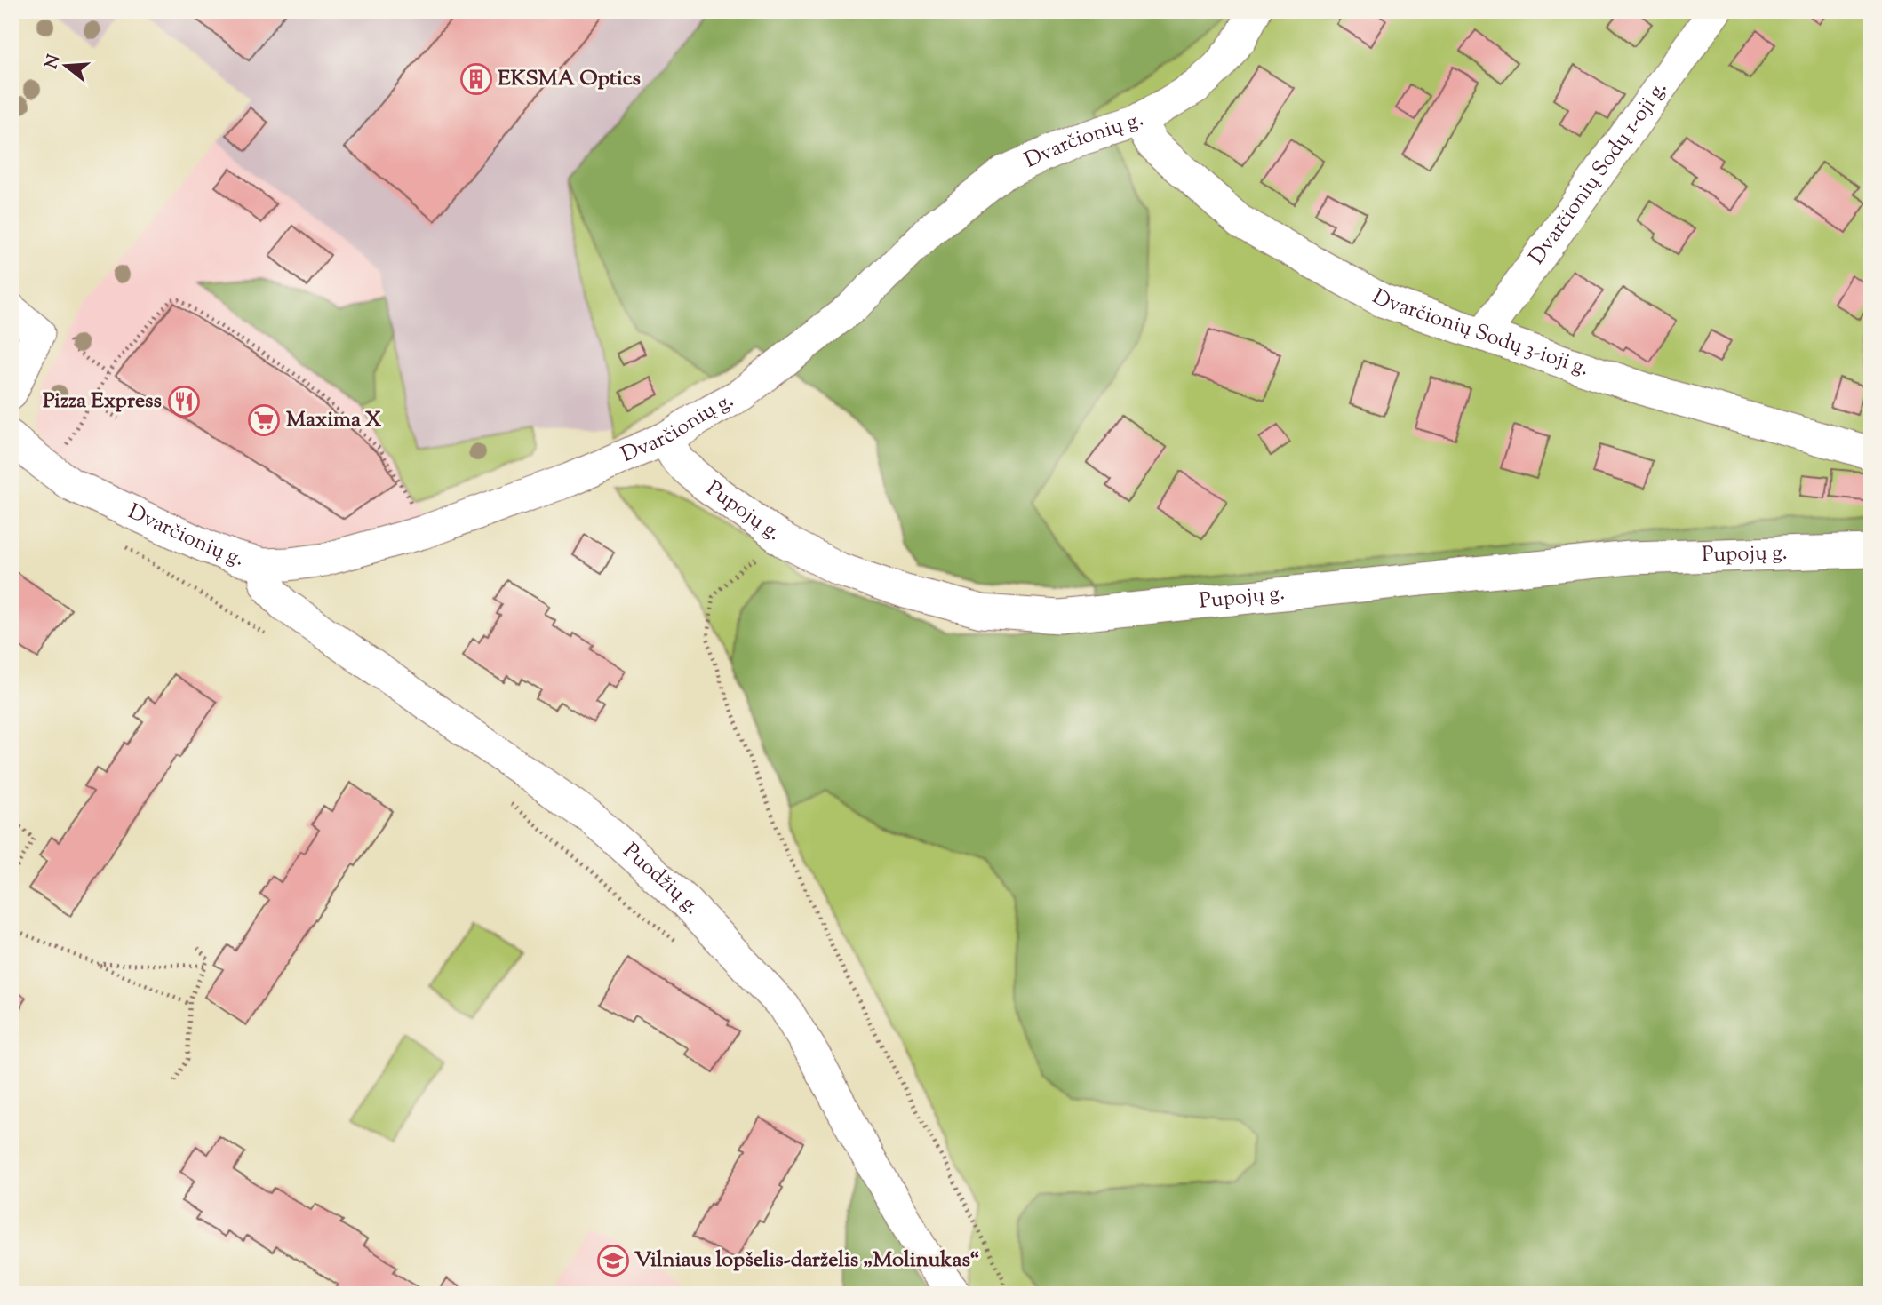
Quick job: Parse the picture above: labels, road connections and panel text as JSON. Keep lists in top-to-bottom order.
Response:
{
  "streets": {
    "street": [
      "Dvarčionių g.",
      "Dvarčionių Sodų 1-oji g.",
      "Dvarčionių Sodų 3-ioji g.",
      "Pupojų g.",
      "Puodžių g."
    ]
  },
  "crossings": [
    ["Dvarčionių g.", "Dvarčionių Sodų 3-ioji g."],
    ["Dvarčionių g.", "Pupojų g."],
    ["Dvarčionių g.", "Puodžių g."],
    ["Dvarčionių Sodų 1-oji g.", "Dvarčionių Sodų 3-ioji g."]
  ],
  "places": {
    "building": ["EKSMA Optics"],
    "restaurant": ["Pizza Express"],
    "supermarket": ["Maxima X"],
    "school or university": ["Vilniaus lopšelis-darželis „Molinukas“"]
  },
  "north": "left"
}
